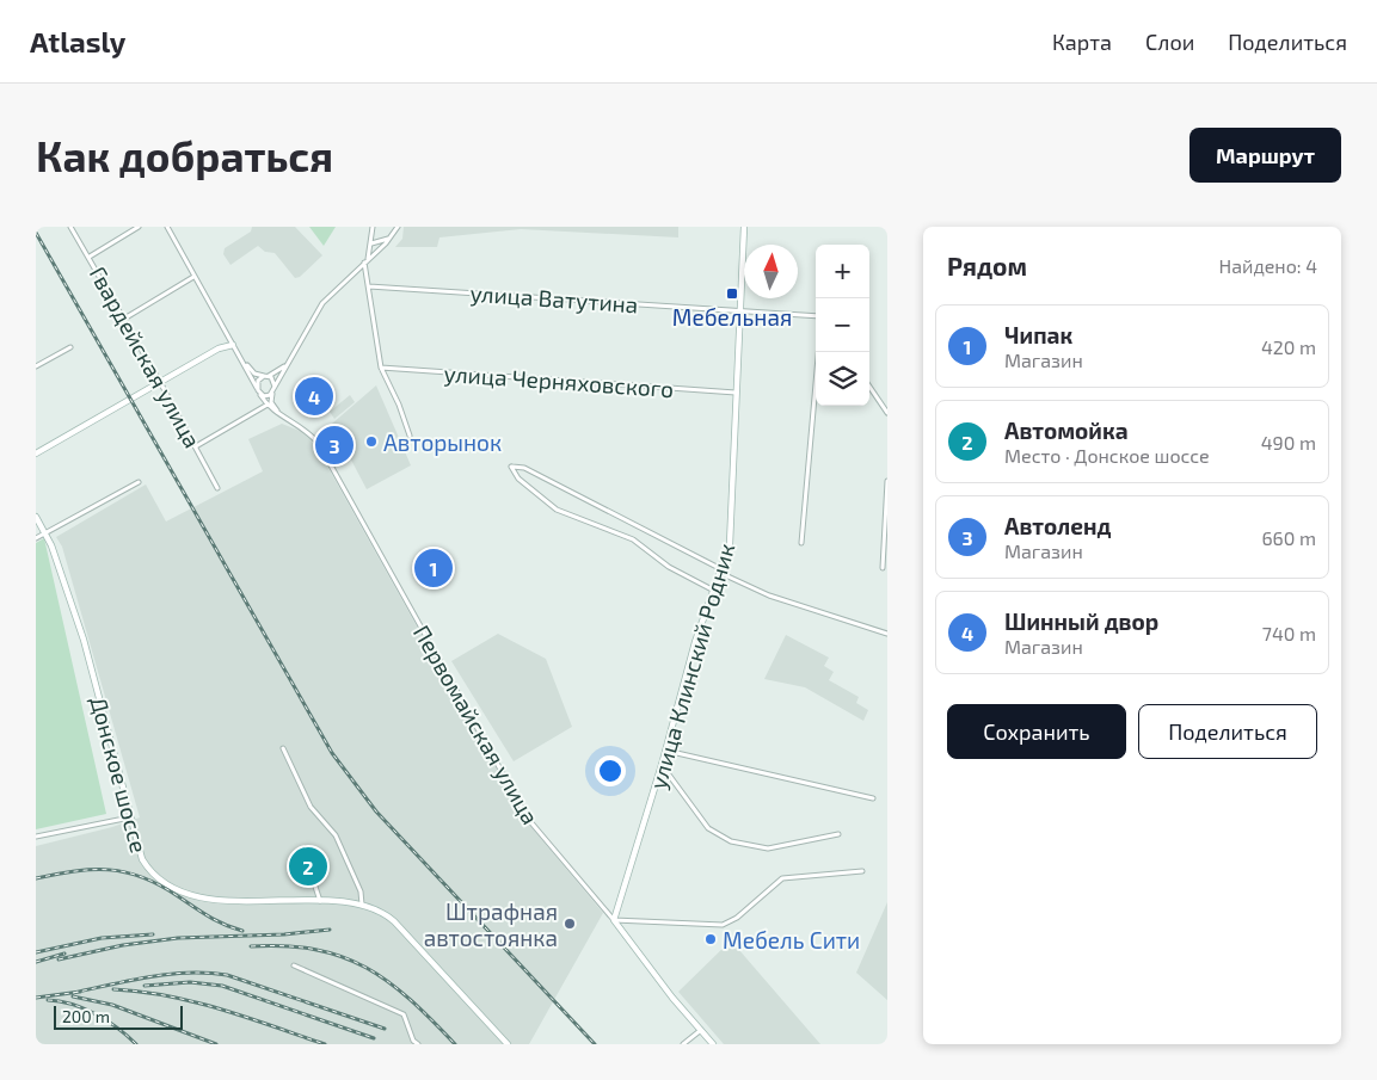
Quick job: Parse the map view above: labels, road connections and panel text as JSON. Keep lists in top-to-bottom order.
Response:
{
  "streets": {
    "main road": ["улица Клинский Родник", "Первомайская улица", "Донское шоссе"],
    "street": ["улица Ватутина", "Гвардейская улица", "улица Черняховского"]
  },
  "crossings": [
    ["улица Ватутина", "улица Клинский Родник"],
    ["улица Черняховского", "улица Клинский Родник"],
    ["улица Клинский Родник", "Первомайская улица"]
  ],
  "places": {
    "transit": ["Мебельная"],
    "other": ["Авторынок", "Штрафная автостоянка", "Мебель Сити"]
  },
  "scale_bar": "200 m",
  "north": "top",
  "page": {
    "header": "Atlasly",
    "nav": ["Карта", "Слои", "Поделиться"],
    "buttons": [
      "Маршрут",
      ["Сохранить", "Поделиться"]
    ],
    "title": "Как добраться",
    "heading": ["Рядом", "Найдено: 4"],
    "map_buttons": ["+", "−"],
    "list": [
      {
        "mark": "1",
        "name": "Чипак",
        "note": "Магазин",
        "value": "420 m"
      },
      {
        "mark": "2",
        "name": "Автомойка",
        "note": "Место · Донское шоссе",
        "value": "490 m"
      },
      {
        "mark": "3",
        "name": "Автоленд",
        "note": "Магазин",
        "value": "660 m"
      },
      {
        "mark": "4",
        "name": "Шинный двор",
        "note": "Магазин",
        "value": "740 m"
      }
    ],
    "pins": [
      "4",
      "3",
      "1",
      "2"
    ],
    "scale": "200 m"
  }
}
